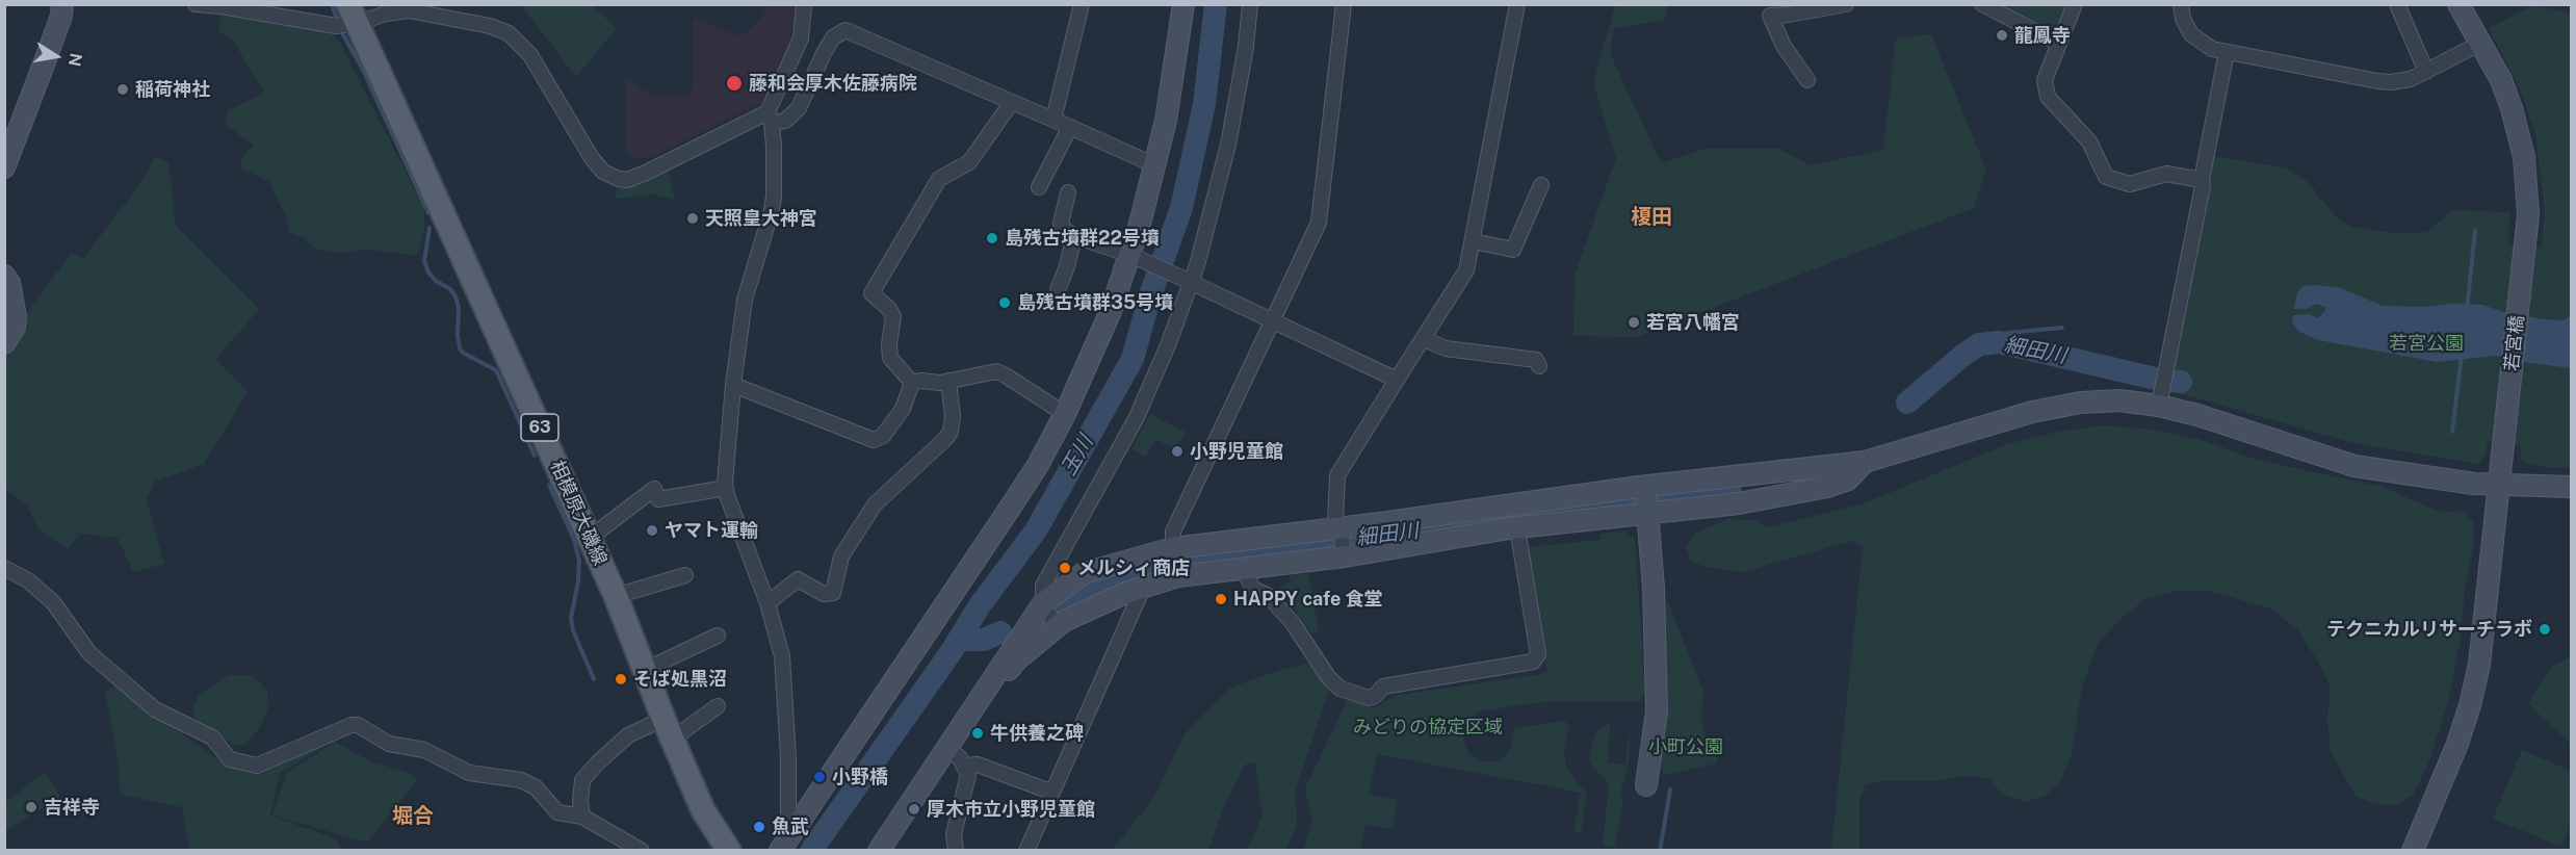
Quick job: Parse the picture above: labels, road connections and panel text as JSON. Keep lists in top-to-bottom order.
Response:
{
  "streets": {
    "main road": ["63", "相模原大磯線"],
    "street": ["若宮橋"]
  },
  "districts": ["榎田", "堀合"],
  "water": ["細田川", "玉川"],
  "parks": ["若宮公園", "みどりの協定区域", "小町公園"],
  "places": [
    "龍鳳寺",
    "藤和会厚木佐藤病院",
    "稲荷神社",
    "天照皇大神宮",
    "島残古墳群22号墳",
    "島残古墳群35号墳",
    "若宮八幡宮",
    "小野児童館",
    "ヤマト運輸",
    "メルシィ商店",
    "HAPPY cafe 食堂",
    "テクニカルリサーチラボ",
    "そば処黒沼",
    "牛供養之碑",
    "小野橋",
    "吉祥寺",
    "厚木市立小野児童館",
    "魚武"
  ],
  "north": "right"
}
